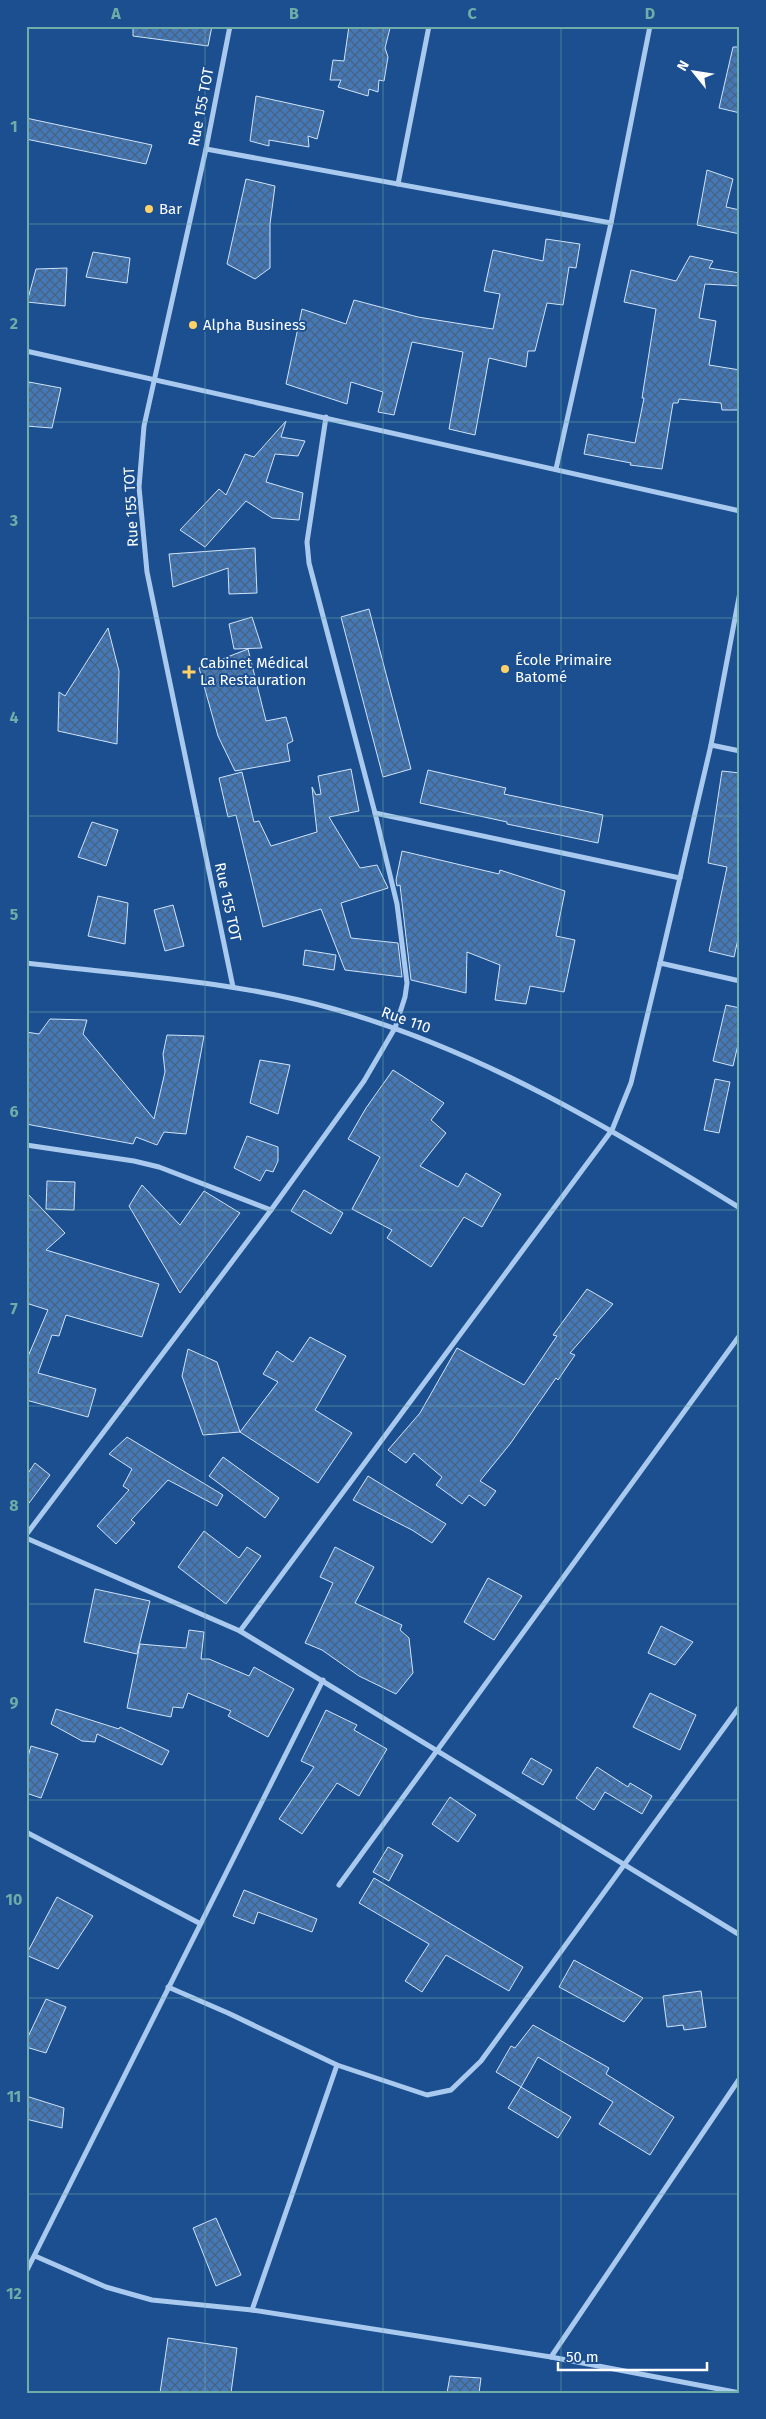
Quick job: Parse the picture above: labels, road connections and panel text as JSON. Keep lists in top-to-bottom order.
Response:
{
  "streets": {
    "street": ["Rue 155 TOT", "Rue 110"]
  },
  "crossings": [
    ["Rue 155 TOT", "Rue 110"]
  ],
  "places": {
    "other": ["Bar", "Alpha Business", "École Primaire Batomé"],
    "health": ["Cabinet Médical La Restauration"]
  },
  "scale_bar": "50 m",
  "north": "top left",
  "grid": {
    "columns": [
      "A",
      "B",
      "C",
      "D"
    ],
    "rows": [
      "1",
      "2",
      "3",
      "4",
      "5",
      "6",
      "7",
      "8",
      "9",
      "10",
      "11",
      "12"
    ]
  }
}
